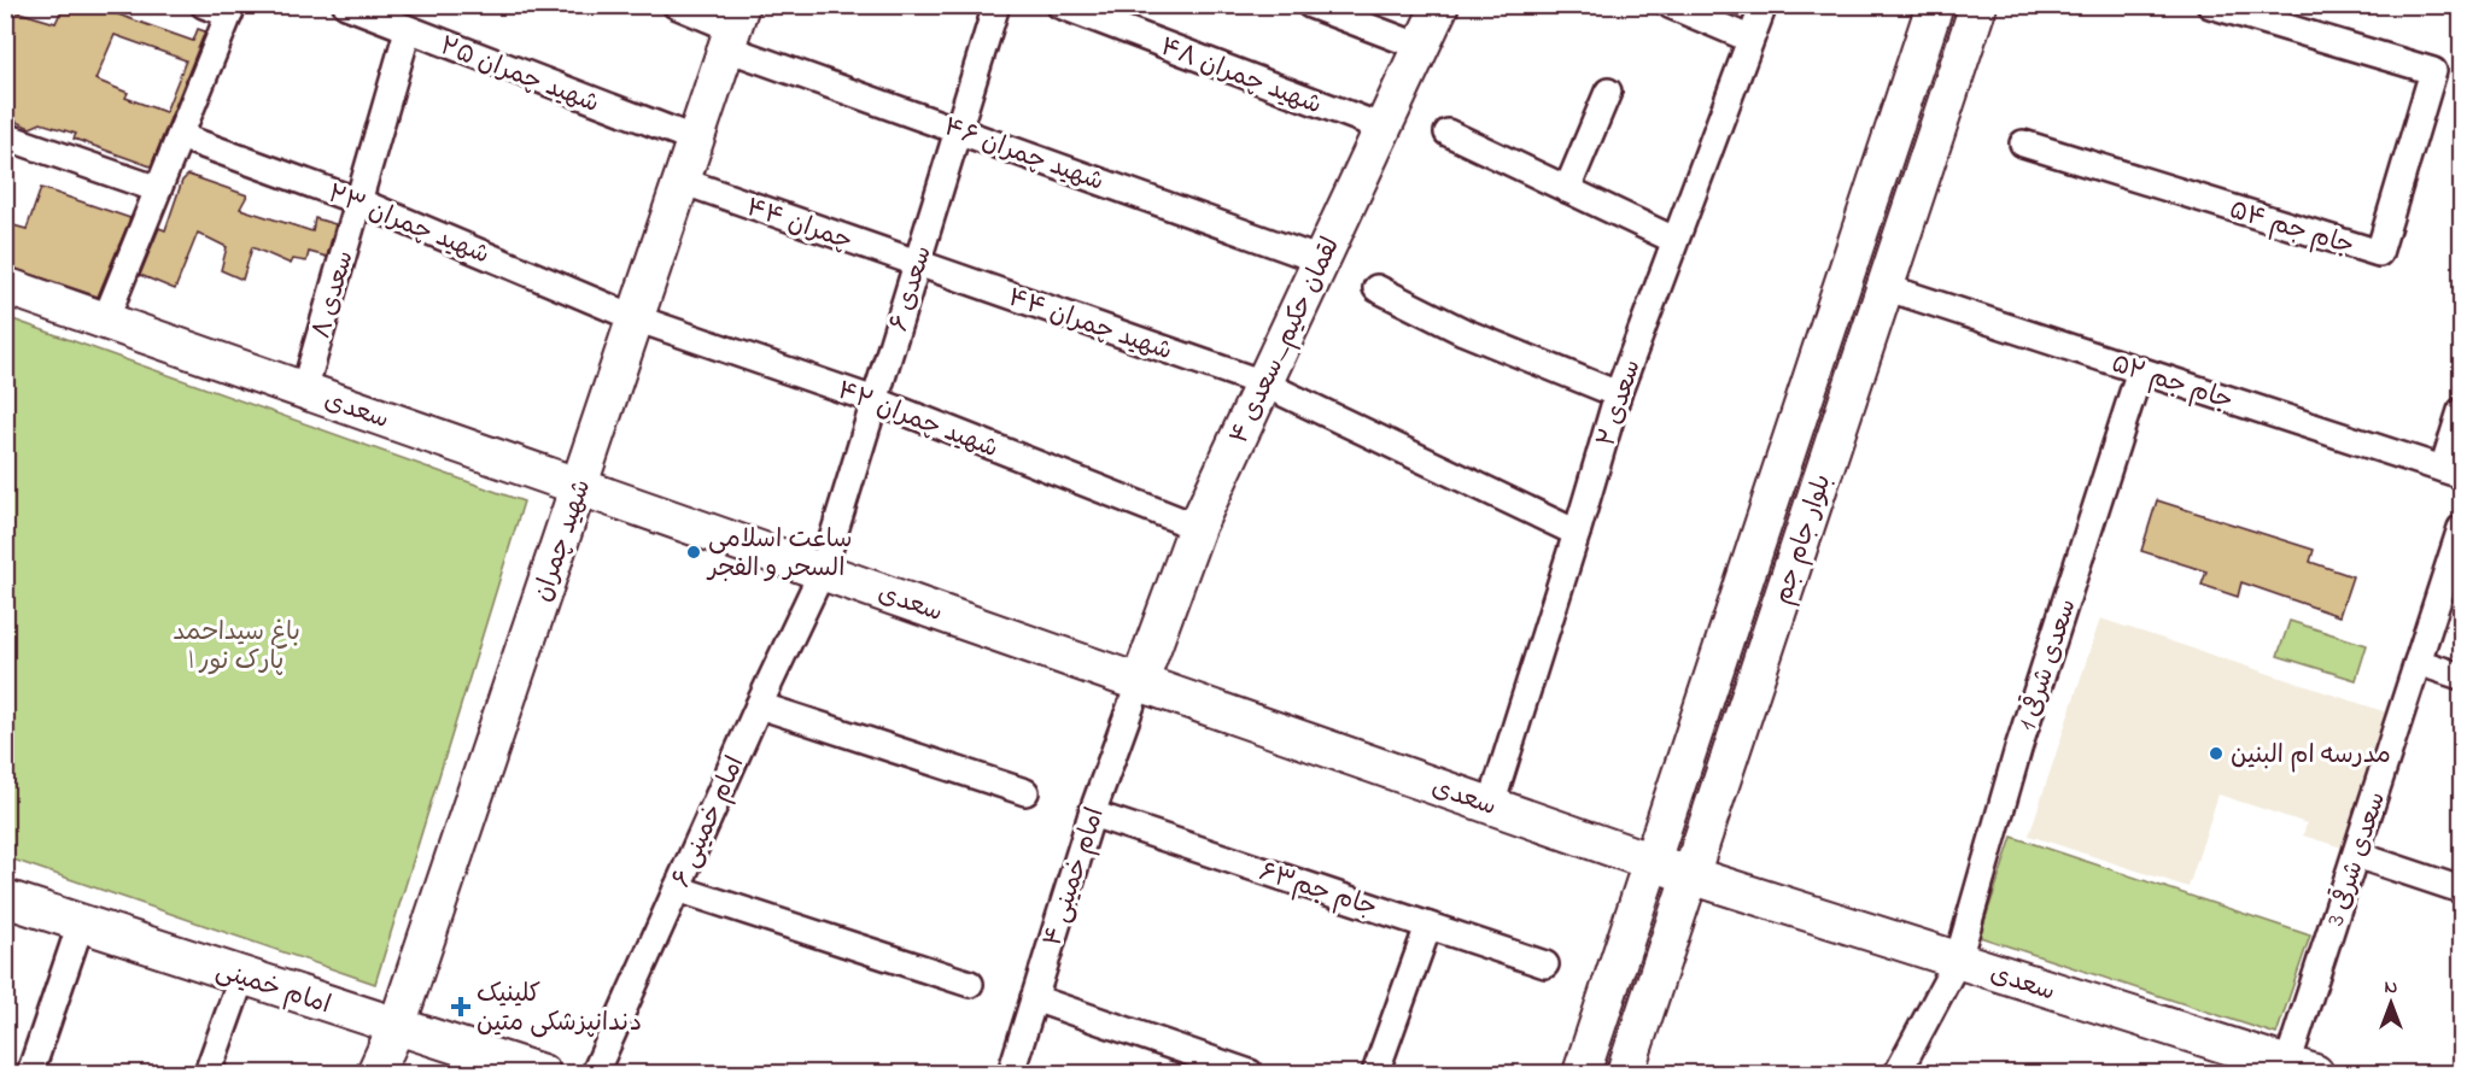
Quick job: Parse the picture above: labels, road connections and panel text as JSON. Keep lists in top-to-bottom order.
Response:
{
  "streets": {
    "main road": [
      "لقمان حکیم_سعدی ۴",
      "سعدی",
      "بلوار جام جم",
      "شهید چمران",
      "امام خمینی"
    ],
    "street": [
      "شهید چمران ۲۵",
      "شهید چمران ۴۸",
      "شهید چمران ۴۶",
      "شهید چمران ۲۳",
      "چمران ۴۴",
      "جام جم ۵۴",
      "سعدی ۶",
      "سعدی ۸",
      "شهید چمران ۴۴",
      "جام جم ۵۲",
      "سعدی ۲",
      "شهید چمران ۴۲",
      "سعدی شرقی 1",
      "امام خمینی ۶",
      "سعدی شرقی 3",
      "امام خمینی ۴",
      "جام جم۶۳"
    ]
  },
  "crossings": [
    ["شهید چمران ۲۵", "سعدی ۸"],
    ["شهید چمران ۲۵", "شهید چمران"],
    ["شهید چمران ۴۸", "لقمان حکیم_سعدی ۴"],
    ["شهید چمران ۴۶", "سعدی ۶"],
    ["شهید چمران ۴۶", "لقمان حکیم_سعدی ۴"],
    ["شهید چمران ۴۶", "شهید چمران"],
    ["شهید چمران ۲۳", "سعدی ۸"],
    ["شهید چمران ۲۳", "شهید چمران ۴۲"],
    ["شهید چمران ۲۳", "شهید چمران"],
    ["چمران ۴۴", "سعدی ۶"],
    ["چمران ۴۴", "شهید چمران ۴۴"],
    ["چمران ۴۴", "شهید چمران"],
    ["سعدی ۶", "شهید چمران ۴۴"],
    ["سعدی ۶", "سعدی"],
    ["سعدی ۶", "شهید چمران ۴۲"],
    ["سعدی ۶", "امام خمینی ۶"],
    ["سعدی ۸", "سعدی"],
    ["شهید چمران ۴۴", "لقمان حکیم_سعدی ۴"],
    ["شهید چمران ۴۴", "سعدی ۲"],
    ["لقمان حکیم_سعدی ۴", "سعدی"],
    ["لقمان حکیم_سعدی ۴", "شهید چمران ۴۲"],
    ["لقمان حکیم_سعدی ۴", "امام خمینی ۴"],
    ["جام جم ۵۲", "بلوار جام جم"],
    ["جام جم ۵۲", "سعدی شرقی 1"],
    ["سعدی ۲", "سعدی"],
    ["سعدی", "بلوار جام جم"],
    ["سعدی", "شهید چمران"],
    ["سعدی", "سعدی شرقی 1"],
    ["سعدی", "امام خمینی ۶"],
    ["سعدی", "سعدی شرقی 3"],
    ["سعدی", "امام خمینی ۴"],
    ["شهید چمران ۴۲", "شهید چمران"],
    ["شهید چمران", "امام خمینی"],
    ["امام خمینی ۴", "جام جم۶۳"]
  ],
  "parks": ["باغ سیداحمد | پارک نور"],
  "places": {
    "other": ["ساعت اسلامی السحر و الفجر", "مدرسه ام البنین"],
    "health": ["کلینیک دندانپزشکی متین"]
  },
  "north": "top"
}
